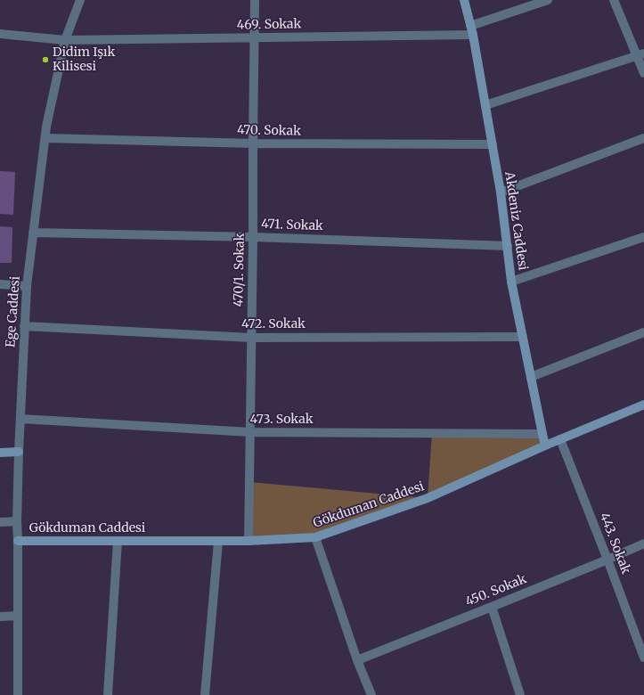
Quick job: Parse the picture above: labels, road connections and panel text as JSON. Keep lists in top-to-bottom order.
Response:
{
  "streets": {
    "street": [
      "469. Sokak",
      "470. Sokak",
      "Akdeniz Caddesi",
      "471. Sokak",
      "470/1. Sokak",
      "Ege Caddesi",
      "472. Sokak",
      "473. Sokak",
      "Gökduman Caddesi",
      "443. Sokak",
      "450. Sokak"
    ]
  },
  "crossings": [
    ["469. Sokak", "Akdeniz Caddesi"],
    ["469. Sokak", "470/1. Sokak"],
    ["469. Sokak", "Ege Caddesi"],
    ["470. Sokak", "Akdeniz Caddesi"],
    ["470. Sokak", "470/1. Sokak"],
    ["470. Sokak", "Ege Caddesi"],
    ["Akdeniz Caddesi", "471. Sokak"],
    ["Akdeniz Caddesi", "472. Sokak"],
    ["Akdeniz Caddesi", "473. Sokak"],
    ["Akdeniz Caddesi", "Gökduman Caddesi"],
    ["471. Sokak", "470/1. Sokak"],
    ["471. Sokak", "Ege Caddesi"],
    ["470/1. Sokak", "472. Sokak"],
    ["470/1. Sokak", "473. Sokak"],
    ["470/1. Sokak", "Gökduman Caddesi"],
    ["Ege Caddesi", "472. Sokak"],
    ["Ege Caddesi", "473. Sokak"],
    ["Ege Caddesi", "Gökduman Caddesi"],
    ["Gökduman Caddesi", "443. Sokak"],
    ["443. Sokak", "450. Sokak"]
  ],
  "places": ["Didim Işık Kilisesi"]
}
